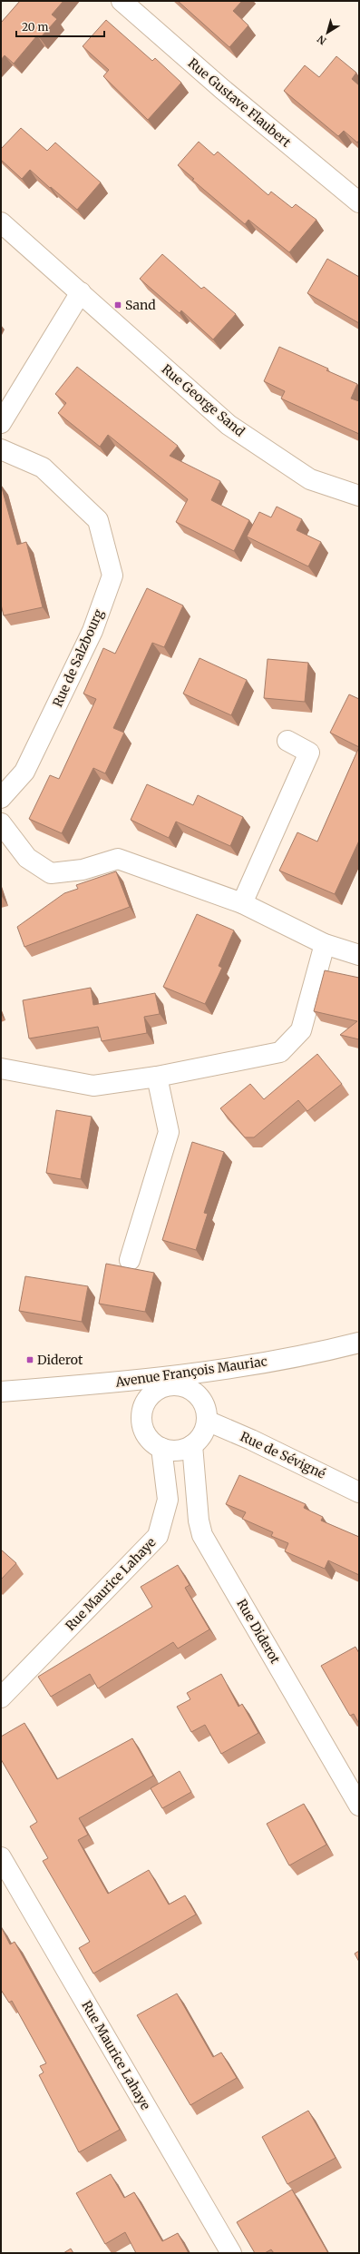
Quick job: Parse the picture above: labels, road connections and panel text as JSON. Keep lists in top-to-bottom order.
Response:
{
  "streets": {
    "street": [
      "Rue Gustave Flaubert",
      "Rue George Sand",
      "Rue de Salzbourg",
      "Avenue François Mauriac",
      "Rue de Sévigné",
      "Rue Maurice Lahaye",
      "Rue Diderot"
    ]
  },
  "crossings": [
    ["Rue de Sévigné", "Rue Maurice Lahaye"],
    ["Rue de Sévigné", "Rue Diderot"],
    ["Rue Maurice Lahaye", "Rue Diderot"]
  ],
  "places": {
    "transit": ["Sand", "Diderot"]
  },
  "scale_bar": "20 m",
  "north": "bottom left"
}
